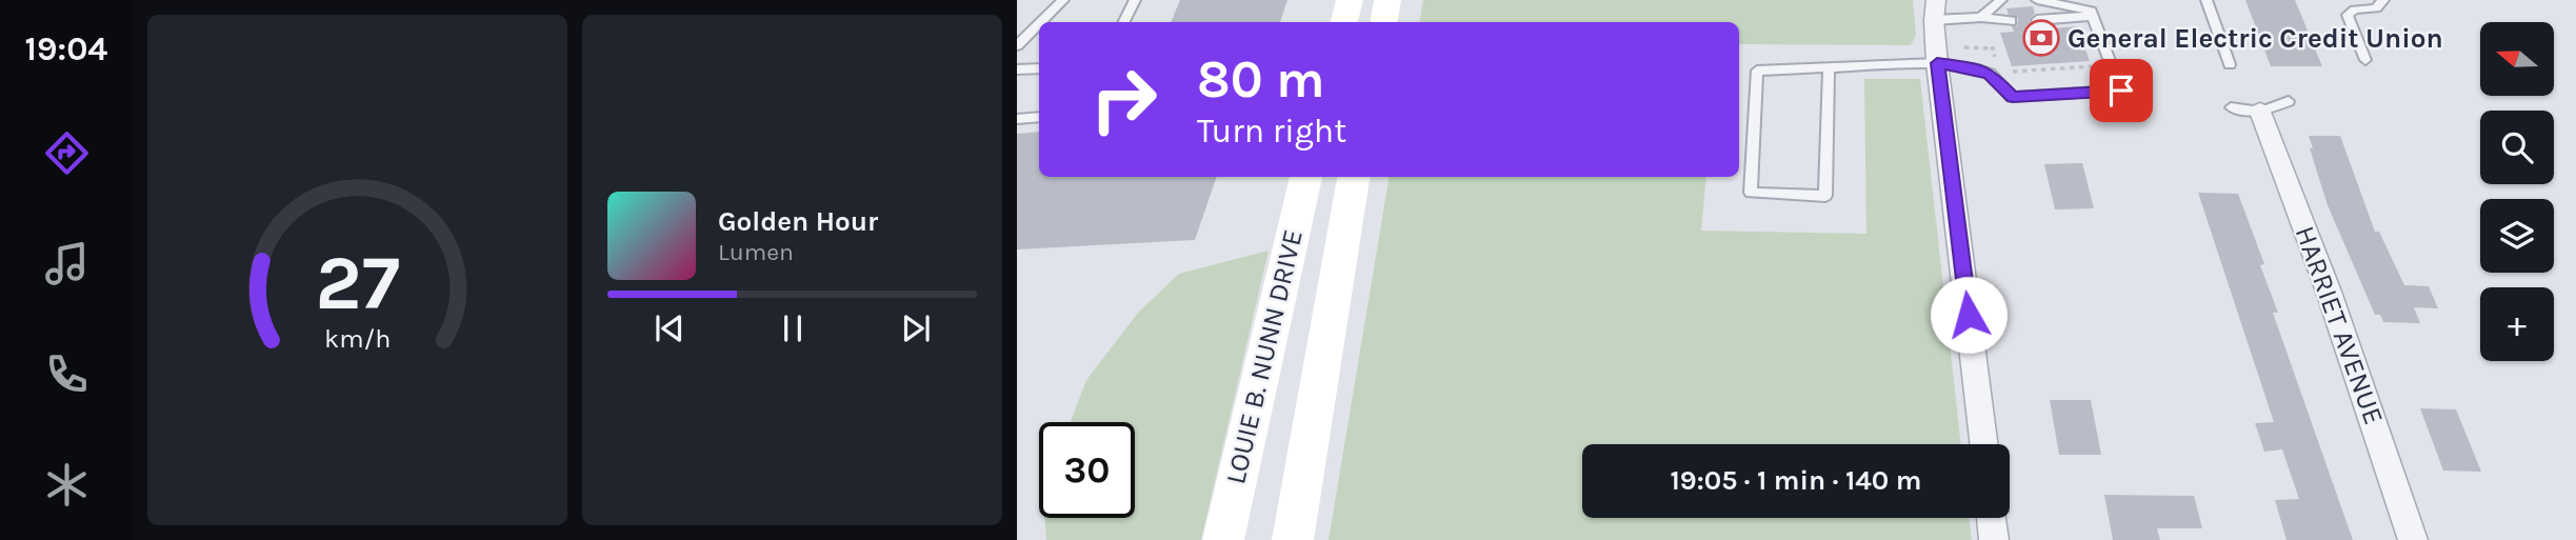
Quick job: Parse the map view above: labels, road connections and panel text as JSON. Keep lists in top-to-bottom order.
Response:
{
  "streets": {
    "main road": ["LOUIE B. NUNN DRIVE"],
    "street": ["HARRIET AVENUE"]
  },
  "places": {
    "bank": ["General Electric Credit Union"]
  },
  "north": "left",
  "page": {
    "tabs": "19:04",
    "map_buttons": "+",
    "turn": ["80 m", "Turn right"],
    "song": ["Golden Hour", "Lumen"],
    "limit": "30",
    "trip": "19:05 · 1 min · 140 m",
    "gauge": ["27", "km/h"]
  }
}
